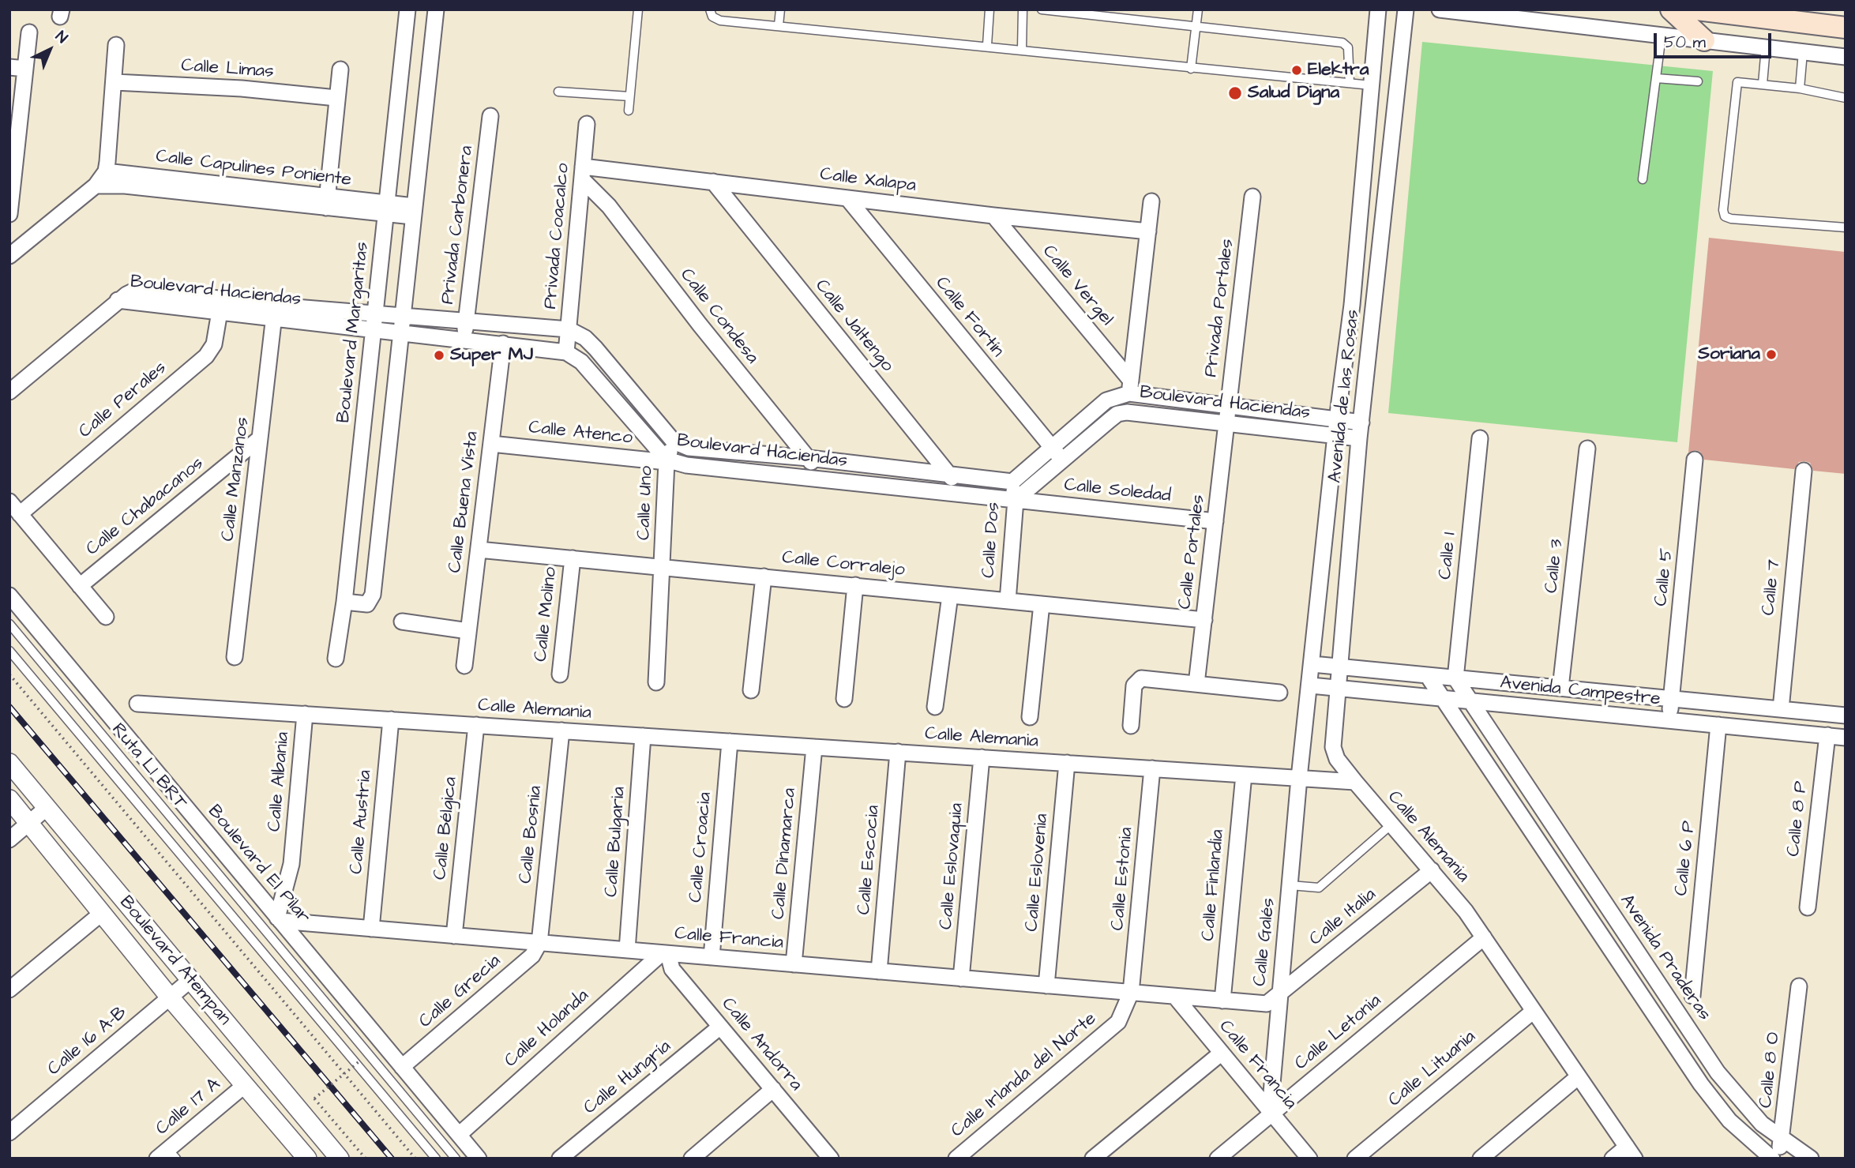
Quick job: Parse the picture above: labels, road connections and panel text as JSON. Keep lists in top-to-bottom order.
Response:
{
  "streets": {
    "street": [
      "Calle Limas",
      "Calle Capulines Poniente",
      "Calle Xalapa",
      "Privada Carbonera",
      "Privada Coacalco",
      "Calle Vergel",
      "Boulevard Haciendas",
      "Privada Portales",
      "Calle Condesa",
      "Calle Fortín",
      "Calle Jaltengo",
      "Boulevard Margaritas",
      "Avenida de las Rosas",
      "Calle Perales",
      "Calle Atenco",
      "Calle Manzanos",
      "Calle Soledad",
      "Calle Buena Vista",
      "Calle Uno",
      "Calle Chabacanos",
      "Calle Dos",
      "Calle Portales",
      "Calle 1",
      "Calle Corralejo",
      "Calle 3",
      "Calle 5",
      "Calle 7",
      "Calle Molino",
      "Avenida Campestre",
      "Calle Alemania",
      "Calle Albania",
      "Calle 8 P",
      "Calle Austria",
      "Calle Bélgica",
      "Calle Bosnia",
      "Calle Bulgaria",
      "Calle Croacia",
      "Calle Dinamarca",
      "Calle 6 P",
      "Calle Escocia",
      "Boulevard El Pilar",
      "Calle Eslovaquia",
      "Calle Eslovenia",
      "Calle Estonia",
      "Calle Finlandia",
      "Calle Italia",
      "Calle Francia",
      "Calle Galés",
      "Avenida Praderas",
      "Boulevard Atempan",
      "Calle Grecia",
      "Calle Holanda",
      "Calle Letonia",
      "Calle 16 A-B",
      "Calle Andorra",
      "Calle Lituania",
      "Calle 8 O",
      "Calle Irlanda del Norte",
      "Calle Hungría",
      "Calle 17 A"
    ],
    "lane": ["Ruta L1 BRT"]
  },
  "crossings": [
    ["Calle Capulines Poniente", "Boulevard Margaritas"],
    ["Calle Xalapa", "Privada Coacalco"],
    ["Calle Xalapa", "Calle Vergel"],
    ["Calle Xalapa", "Calle Condesa"],
    ["Calle Xalapa", "Calle Fortín"],
    ["Calle Xalapa", "Calle Jaltengo"],
    ["Privada Carbonera", "Boulevard Haciendas"],
    ["Privada Coacalco", "Boulevard Haciendas"],
    ["Privada Coacalco", "Calle Condesa"],
    ["Calle Vergel", "Boulevard Haciendas"],
    ["Boulevard Haciendas", "Privada Portales"],
    ["Boulevard Haciendas", "Calle Condesa"],
    ["Boulevard Haciendas", "Calle Fortín"],
    ["Boulevard Haciendas", "Calle Jaltengo"],
    ["Boulevard Haciendas", "Boulevard Margaritas"],
    ["Boulevard Haciendas", "Avenida de las Rosas"],
    ["Boulevard Haciendas", "Calle Perales"],
    ["Boulevard Haciendas", "Calle Atenco"],
    ["Boulevard Haciendas", "Calle Manzanos"],
    ["Boulevard Haciendas", "Calle Soledad"],
    ["Boulevard Haciendas", "Calle Buena Vista"],
    ["Boulevard Haciendas", "Calle Uno"],
    ["Boulevard Haciendas", "Calle Dos"],
    ["Boulevard Haciendas", "Calle Portales"],
    ["Privada Portales", "Calle Portales"],
    ["Avenida de las Rosas", "Avenida Campestre"],
    ["Avenida de las Rosas", "Calle Alemania"],
    ["Avenida de las Rosas", "Calle Galés"],
    ["Calle Atenco", "Calle Buena Vista"],
    ["Calle Atenco", "Calle Uno"],
    ["Calle Manzanos", "Calle Chabacanos"],
    ["Calle Soledad", "Calle Dos"],
    ["Calle Soledad", "Calle Portales"],
    ["Calle Buena Vista", "Calle Corralejo"],
    ["Calle Uno", "Calle Corralejo"],
    ["Calle Dos", "Calle Corralejo"],
    ["Calle Portales", "Calle Corralejo"],
    ["Calle 1", "Avenida Campestre"],
    ["Calle 1", "Avenida Praderas"],
    ["Calle Corralejo", "Calle Molino"],
    ["Calle 3", "Avenida Campestre"],
    ["Calle 5", "Avenida Campestre"],
    ["Calle 7", "Avenida Campestre"],
    ["Avenida Campestre", "Calle 8 P"],
    ["Avenida Campestre", "Calle 6 P"],
    ["Avenida Campestre", "Avenida Praderas"],
    ["Calle Alemania", "Calle Albania"],
    ["Calle Alemania", "Calle Austria"],
    ["Calle Alemania", "Calle Bélgica"],
    ["Calle Alemania", "Calle Bosnia"],
    ["Calle Alemania", "Calle Bulgaria"],
    ["Calle Alemania", "Calle Croacia"],
    ["Calle Alemania", "Calle Dinamarca"],
    ["Calle Alemania", "Calle Escocia"],
    ["Calle Alemania", "Calle Eslovaquia"],
    ["Calle Alemania", "Calle Eslovenia"],
    ["Calle Alemania", "Calle Estonia"],
    ["Calle Alemania", "Calle Finlandia"],
    ["Calle Alemania", "Calle Italia"],
    ["Calle Alemania", "Calle Galés"],
    ["Calle Alemania", "Calle Letonia"],
    ["Calle Alemania", "Calle Lituania"],
    ["Calle Albania", "Boulevard El Pilar"],
    ["Calle Albania", "Calle Francia"],
    ["Calle Austria", "Calle Francia"],
    ["Calle Bélgica", "Calle Francia"],
    ["Calle Bosnia", "Calle Francia"],
    ["Calle Bosnia", "Calle Grecia"],
    ["Calle Bulgaria", "Calle Francia"],
    ["Calle Croacia", "Calle Francia"],
    ["Calle Dinamarca", "Calle Francia"],
    ["Calle Escocia", "Calle Francia"],
    ["Boulevard El Pilar", "Calle Francia"],
    ["Boulevard El Pilar", "Calle Grecia"],
    ["Boulevard El Pilar", "Calle Holanda"],
    ["Calle Eslovaquia", "Calle Francia"],
    ["Calle Eslovenia", "Calle Francia"],
    ["Calle Estonia", "Calle Francia"],
    ["Calle Estonia", "Calle Irlanda del Norte"],
    ["Calle Finlandia", "Calle Francia"],
    ["Calle Italia", "Calle Francia"],
    ["Calle Italia", "Calle Galés"],
    ["Calle Francia", "Calle Galés"],
    ["Calle Francia", "Calle Grecia"],
    ["Calle Francia", "Calle Holanda"],
    ["Calle Francia", "Calle Letonia"],
    ["Calle Francia", "Calle Andorra"],
    ["Calle Francia", "Calle Irlanda del Norte"],
    ["Calle Galés", "Calle Letonia"],
    ["Avenida Praderas", "Calle 8 O"],
    ["Boulevard Atempan", "Calle 16 A-B"],
    ["Boulevard Atempan", "Calle 17 A"],
    ["Calle Holanda", "Calle Andorra"],
    ["Calle Andorra", "Calle Hungría"]
  ],
  "places": [
    "Elektra",
    "Salud Digna",
    "Soriana",
    "Super MJ"
  ],
  "scale_bar": "50 m",
  "north": "top right"
}
